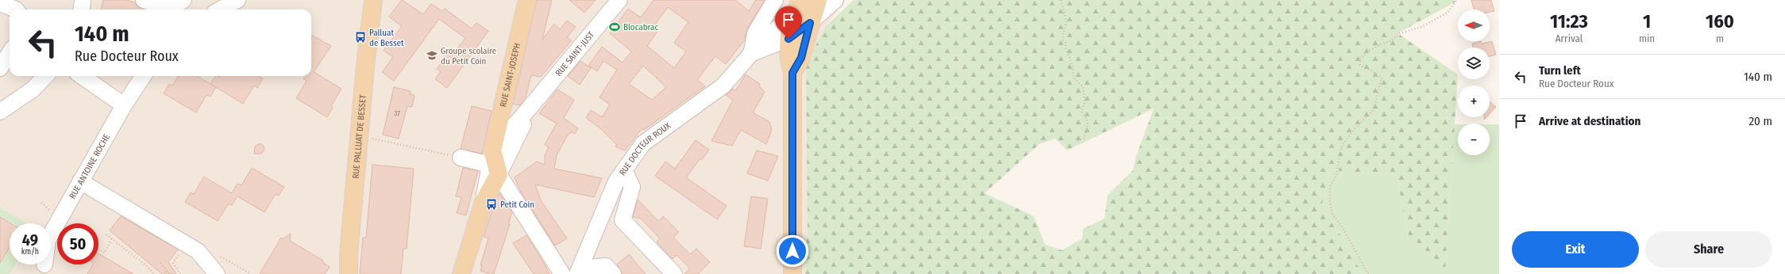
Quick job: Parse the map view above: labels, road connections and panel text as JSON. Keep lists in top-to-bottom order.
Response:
{
  "streets": {
    "main road": ["RUE SAINT-JOSEPH", "RUE PALLUAT DE BESSET"],
    "street": ["RUE SAINT-JUST", "RUE DOCTEUR ROUX", "RUE ANTOINE ROCHE"]
  },
  "crossings": [
    ["RUE SAINT-JUST", "RUE SAINT-JOSEPH"]
  ],
  "places": {
    "sports": ["Blocabrac"],
    "bus stop": ["Palluat de Besset", "Petit Coin"],
    "school or university": ["Groupe scolaire du Petit Coin"]
  },
  "house_numbers": ["37"],
  "north": "left",
  "page": {
    "eta": [
      "11:23",
      "Arrival",
      "1",
      "min",
      "160",
      "m"
    ],
    "map_buttons": ["+", "−"],
    "turn": ["140 m", "Rue Docteur Roux"],
    "list": [
      {
        "name": "Turn left",
        "note": "Rue Docteur Roux",
        "value": "140 m"
      },
      {
        "name": "Arrive at destination",
        "value": "20 m"
      }
    ],
    "speed": "49 km/h",
    "limit": "50",
    "buttons": ["Exit", "Share"]
  }
}
